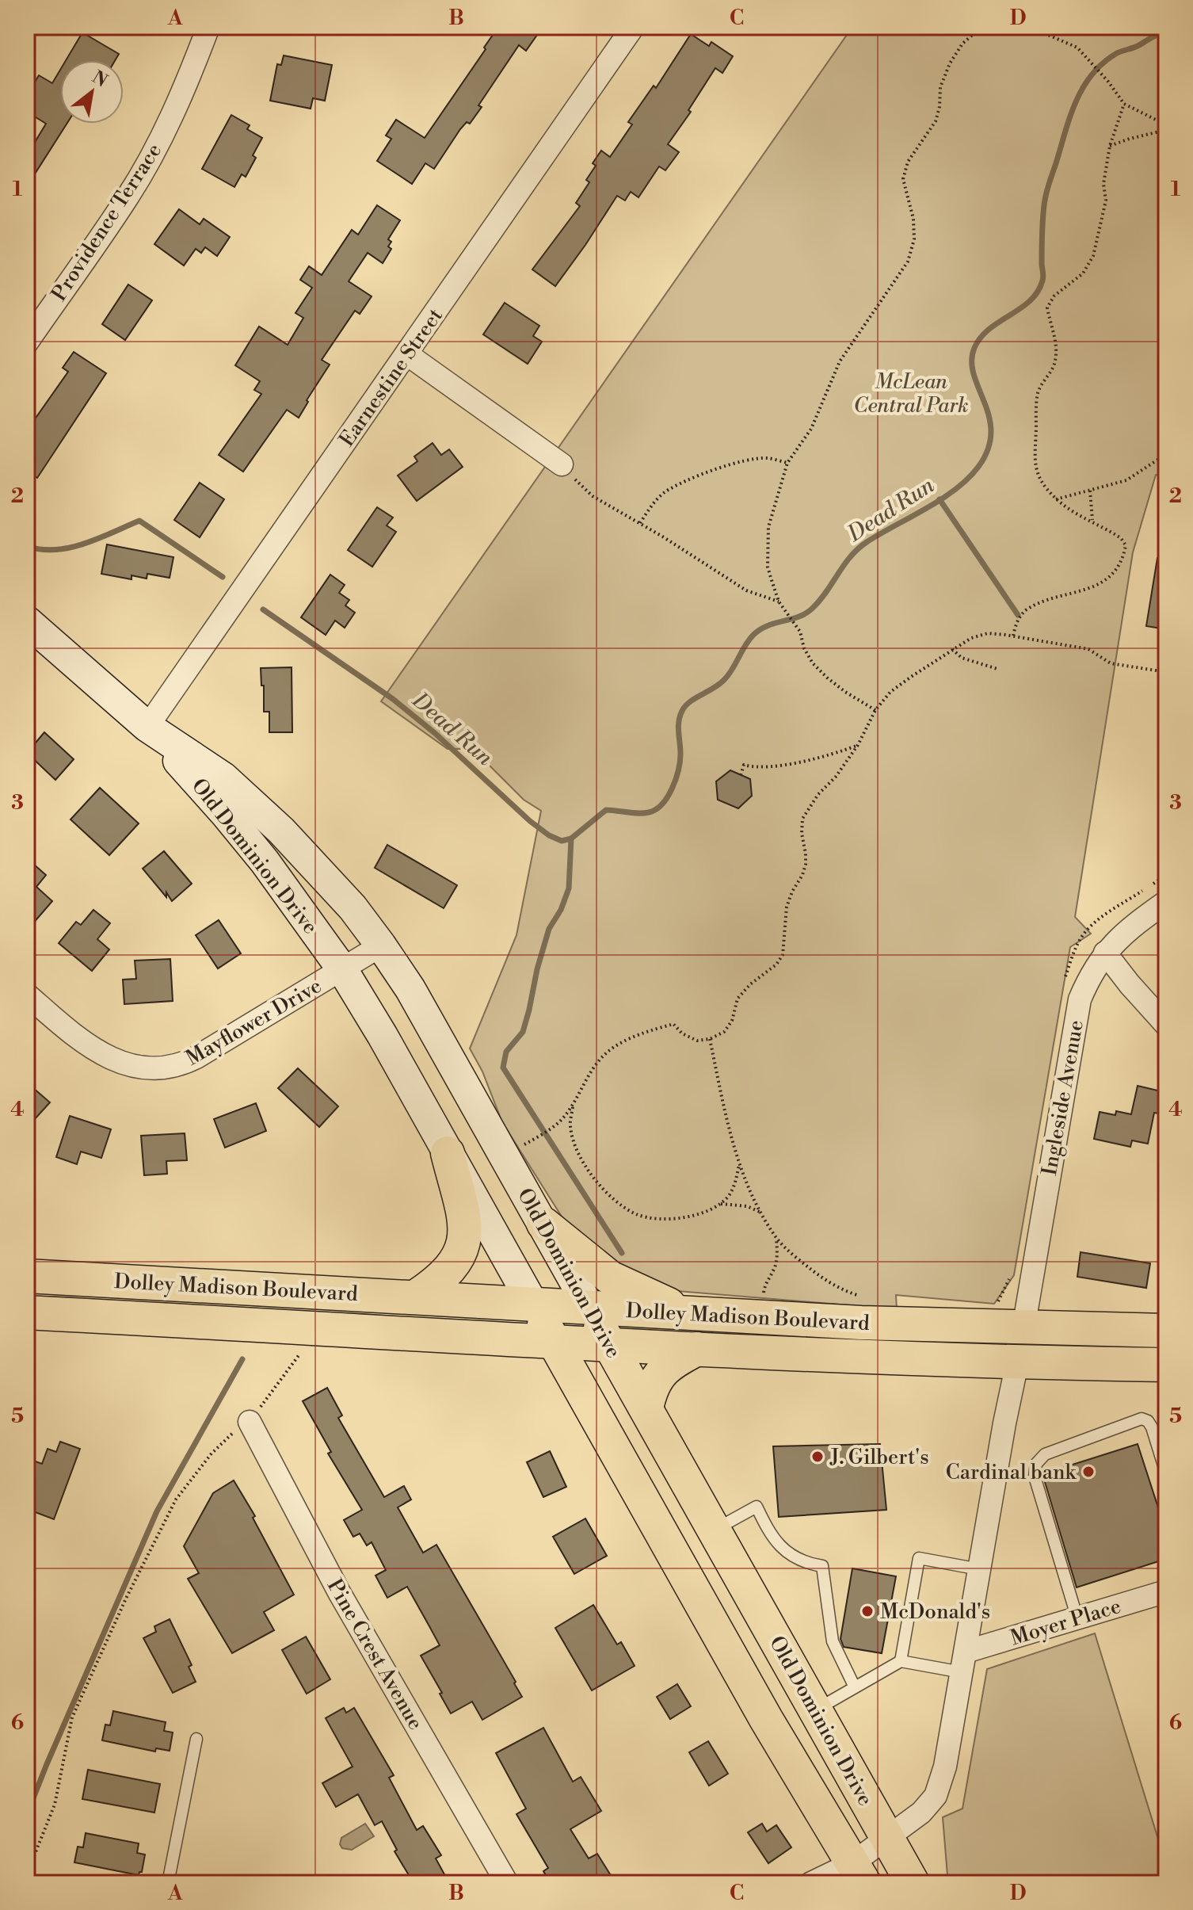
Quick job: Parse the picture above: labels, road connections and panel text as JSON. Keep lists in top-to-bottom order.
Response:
{
  "streets": {
    "main road": ["Old Dominion Drive", "Dolley Madison Boulevard"],
    "street": [
      "Providence Terrace",
      "Earnestine Street",
      "Mayflower Drive",
      "Ingleside Avenue",
      "Moyer Place",
      "Pine Crest Avenue"
    ]
  },
  "crossings": [
    ["Earnestine Street", "Old Dominion Drive"],
    ["Old Dominion Drive", "Mayflower Drive"],
    ["Old Dominion Drive", "Dolley Madison Boulevard"],
    ["Ingleside Avenue", "Dolley Madison Boulevard"]
  ],
  "water": ["Dead Run"],
  "parks": ["McLean Central Park"],
  "places": ["J. Gilbert's", "Cardinal bank", "McDonald's"],
  "north": "top right",
  "grid": {
    "columns": [
      "A",
      "B",
      "C",
      "D"
    ],
    "rows": [
      "1",
      "2",
      "3",
      "4",
      "5",
      "6"
    ]
  }
}
